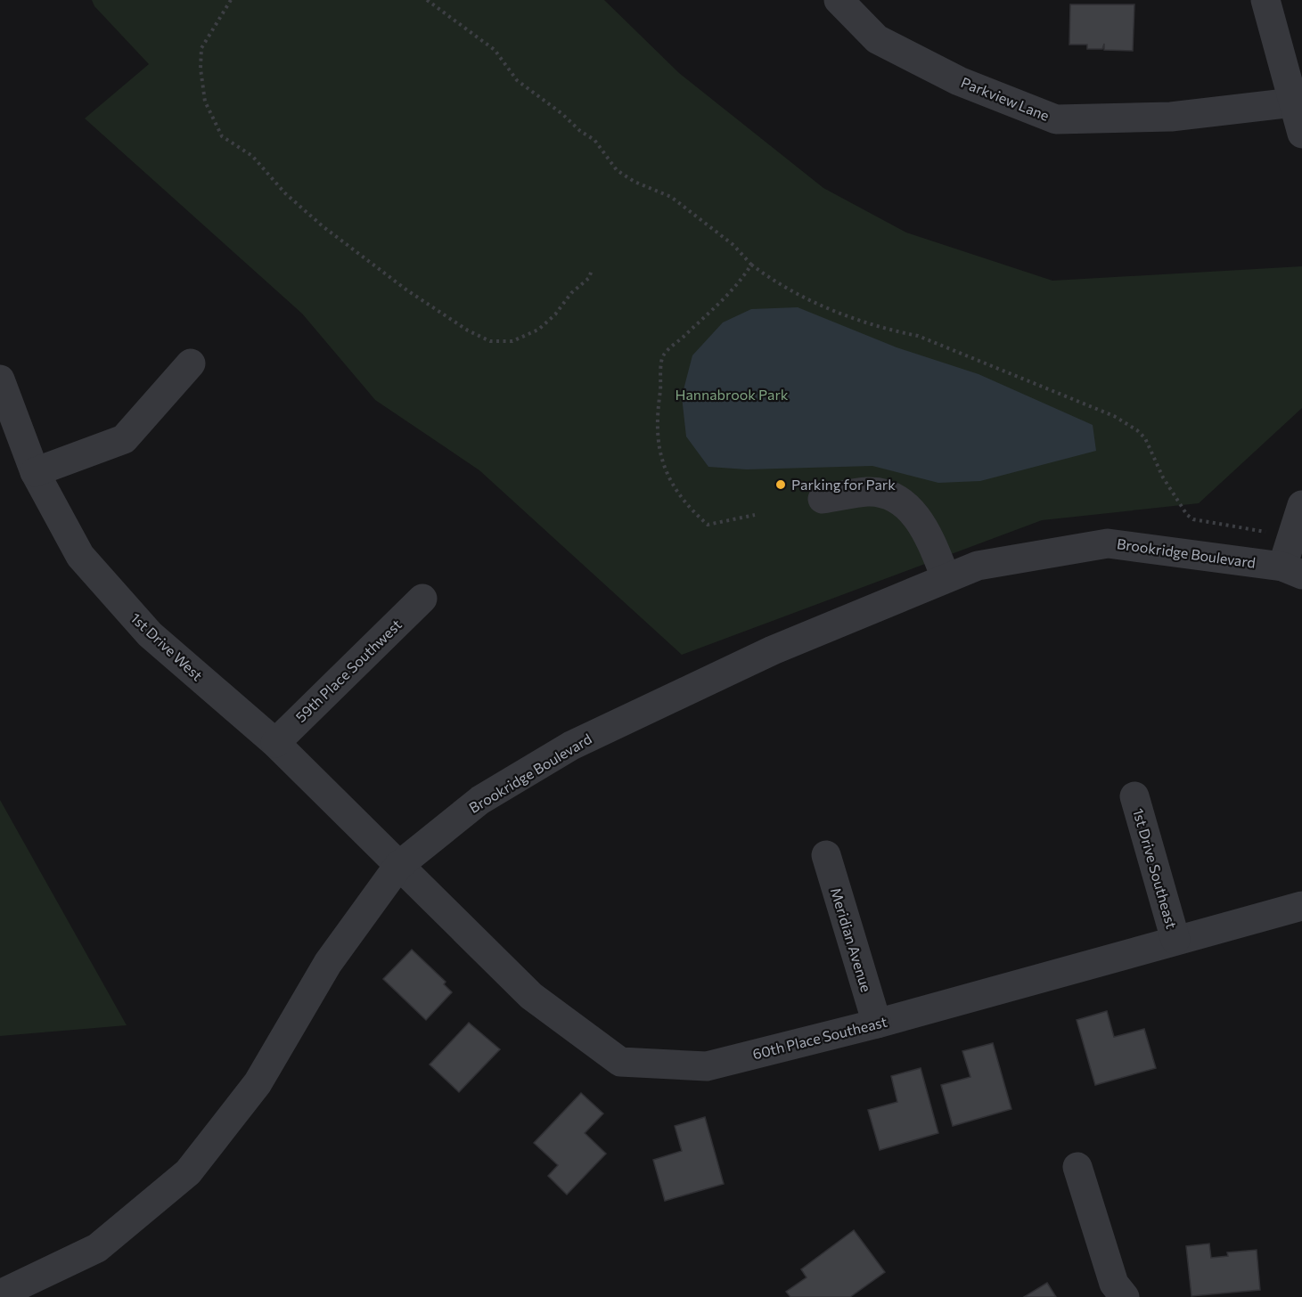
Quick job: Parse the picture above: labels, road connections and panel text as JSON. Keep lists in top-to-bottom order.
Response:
{
  "streets": {
    "street": [
      "Parkview Lane",
      "Brookridge Boulevard",
      "1st Drive West",
      "59th Place Southwest",
      "1st Drive Southeast",
      "Meridian Avenue",
      "60th Place Southeast"
    ]
  },
  "crossings": [
    ["Brookridge Boulevard", "1st Drive West"],
    ["Brookridge Boulevard", "60th Place Southeast"],
    ["1st Drive West", "59th Place Southwest"],
    ["1st Drive West", "60th Place Southeast"],
    ["1st Drive Southeast", "60th Place Southeast"],
    ["Meridian Avenue", "60th Place Southeast"]
  ],
  "parks": ["Hannabrook Park"],
  "places": ["Parking for Park"]
}
